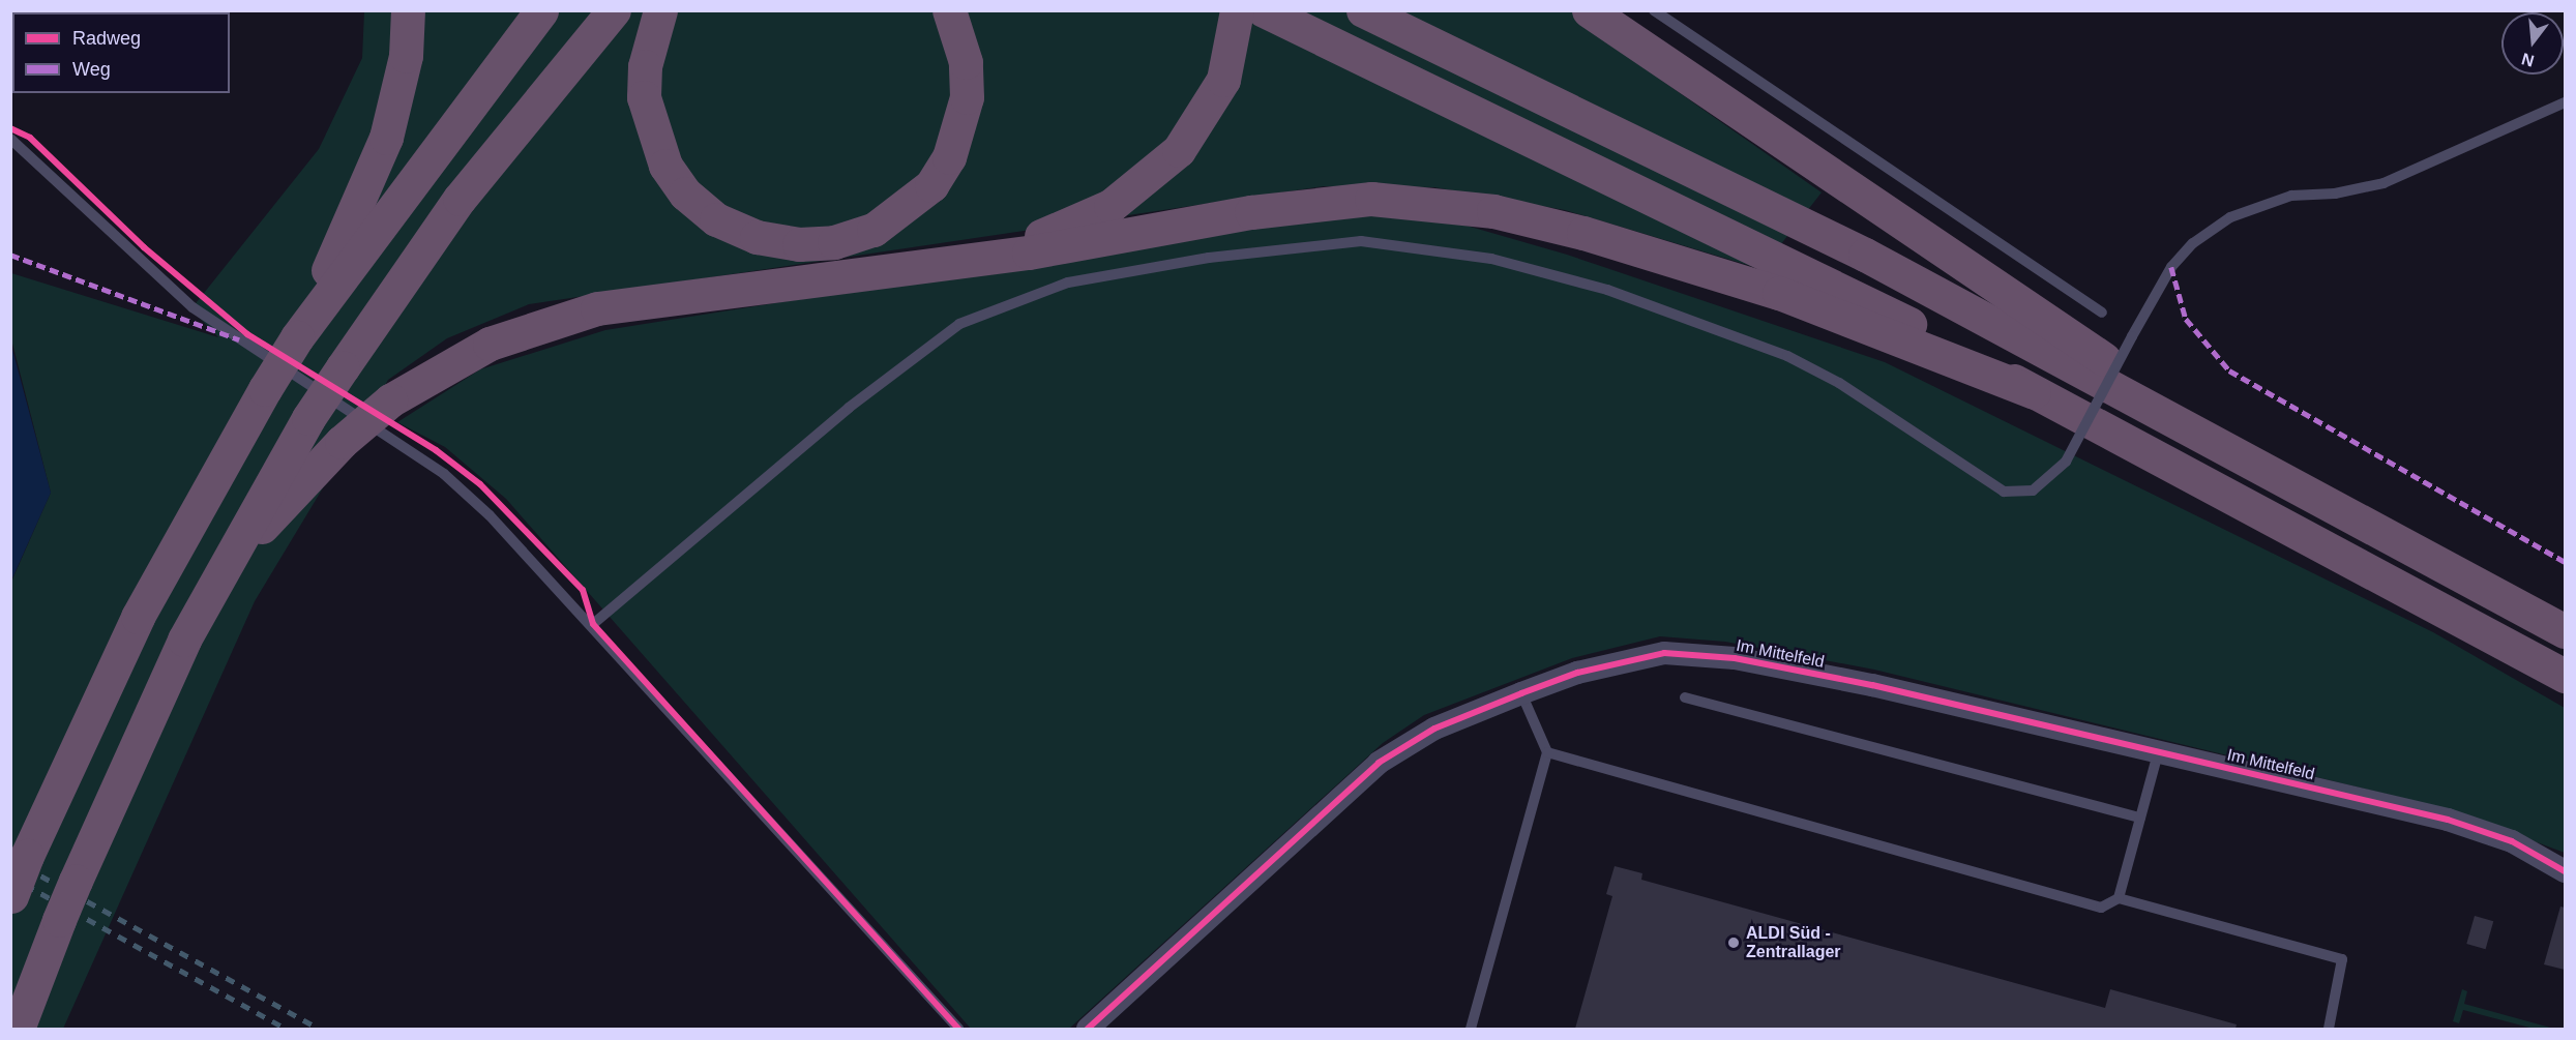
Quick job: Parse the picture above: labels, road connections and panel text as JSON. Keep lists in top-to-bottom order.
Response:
{
  "streets": {
    "street": ["Im Mittelfeld"]
  },
  "places": ["ALDI Süd - Zentrallager"],
  "legend": ["Radweg", "Weg"],
  "north": "bottom"
}
